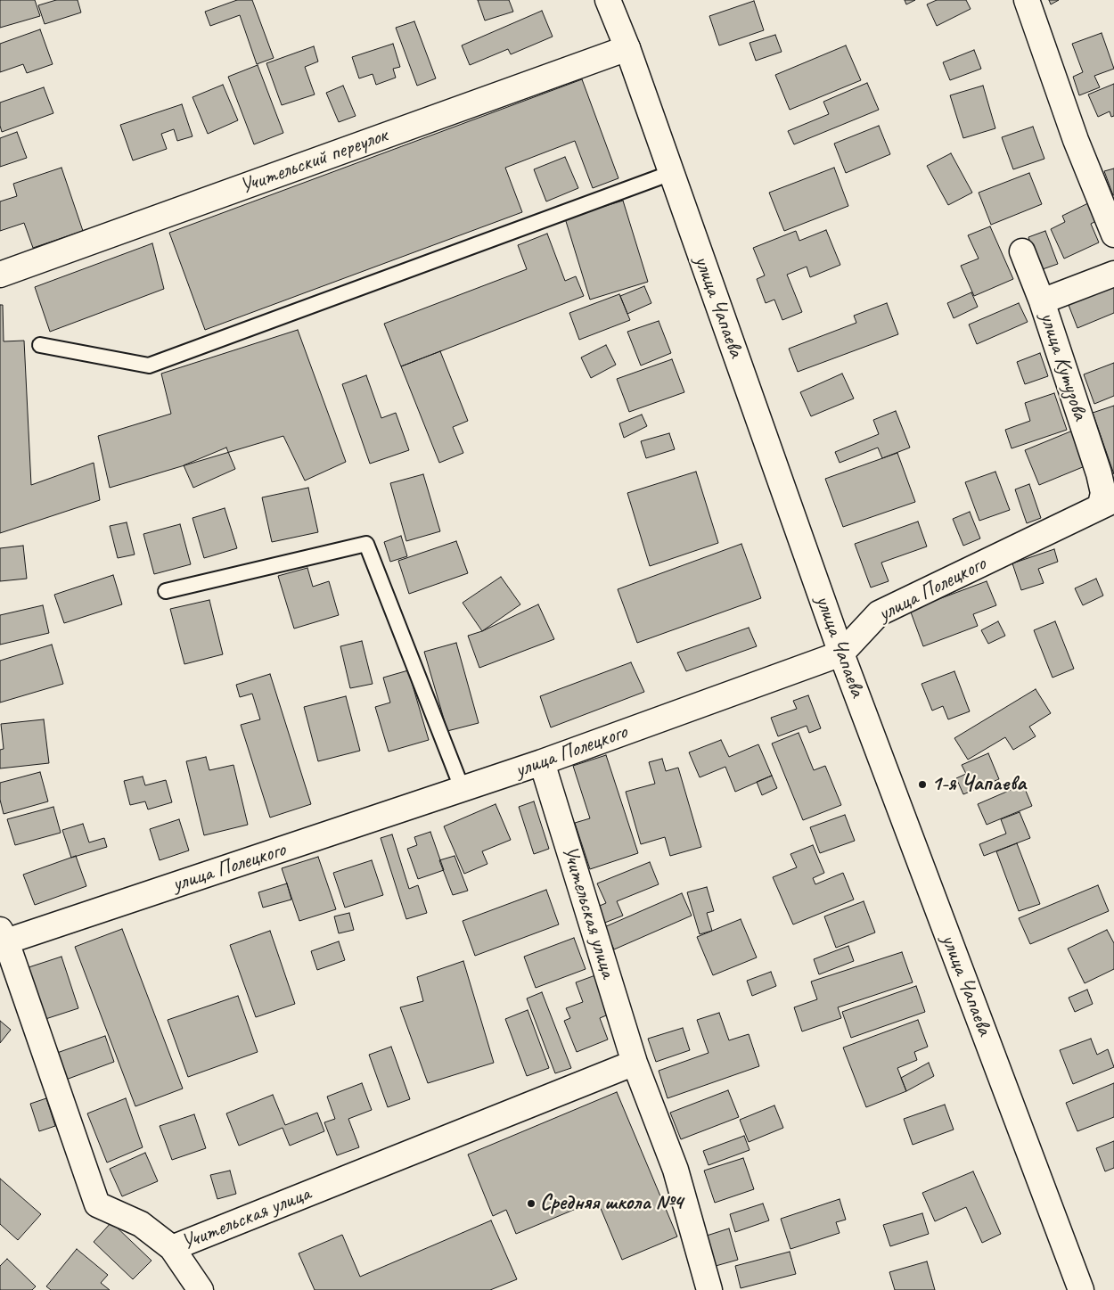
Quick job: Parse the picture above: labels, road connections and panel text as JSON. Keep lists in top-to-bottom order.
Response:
{
  "streets": {
    "street": [
      "Учительский переулок",
      "улица Чапаева",
      "улица Кутузова",
      "улица Полецкого",
      "Учительская улица"
    ]
  },
  "crossings": [
    ["Учительский переулок", "улица Чапаева"],
    ["улица Чапаева", "улица Полецкого"],
    ["улица Кутузова", "улица Полецкого"],
    ["улица Полецкого", "Учительская улица"]
  ],
  "places": ["1-я Чапаева", "Средняя школа №4"]
}
